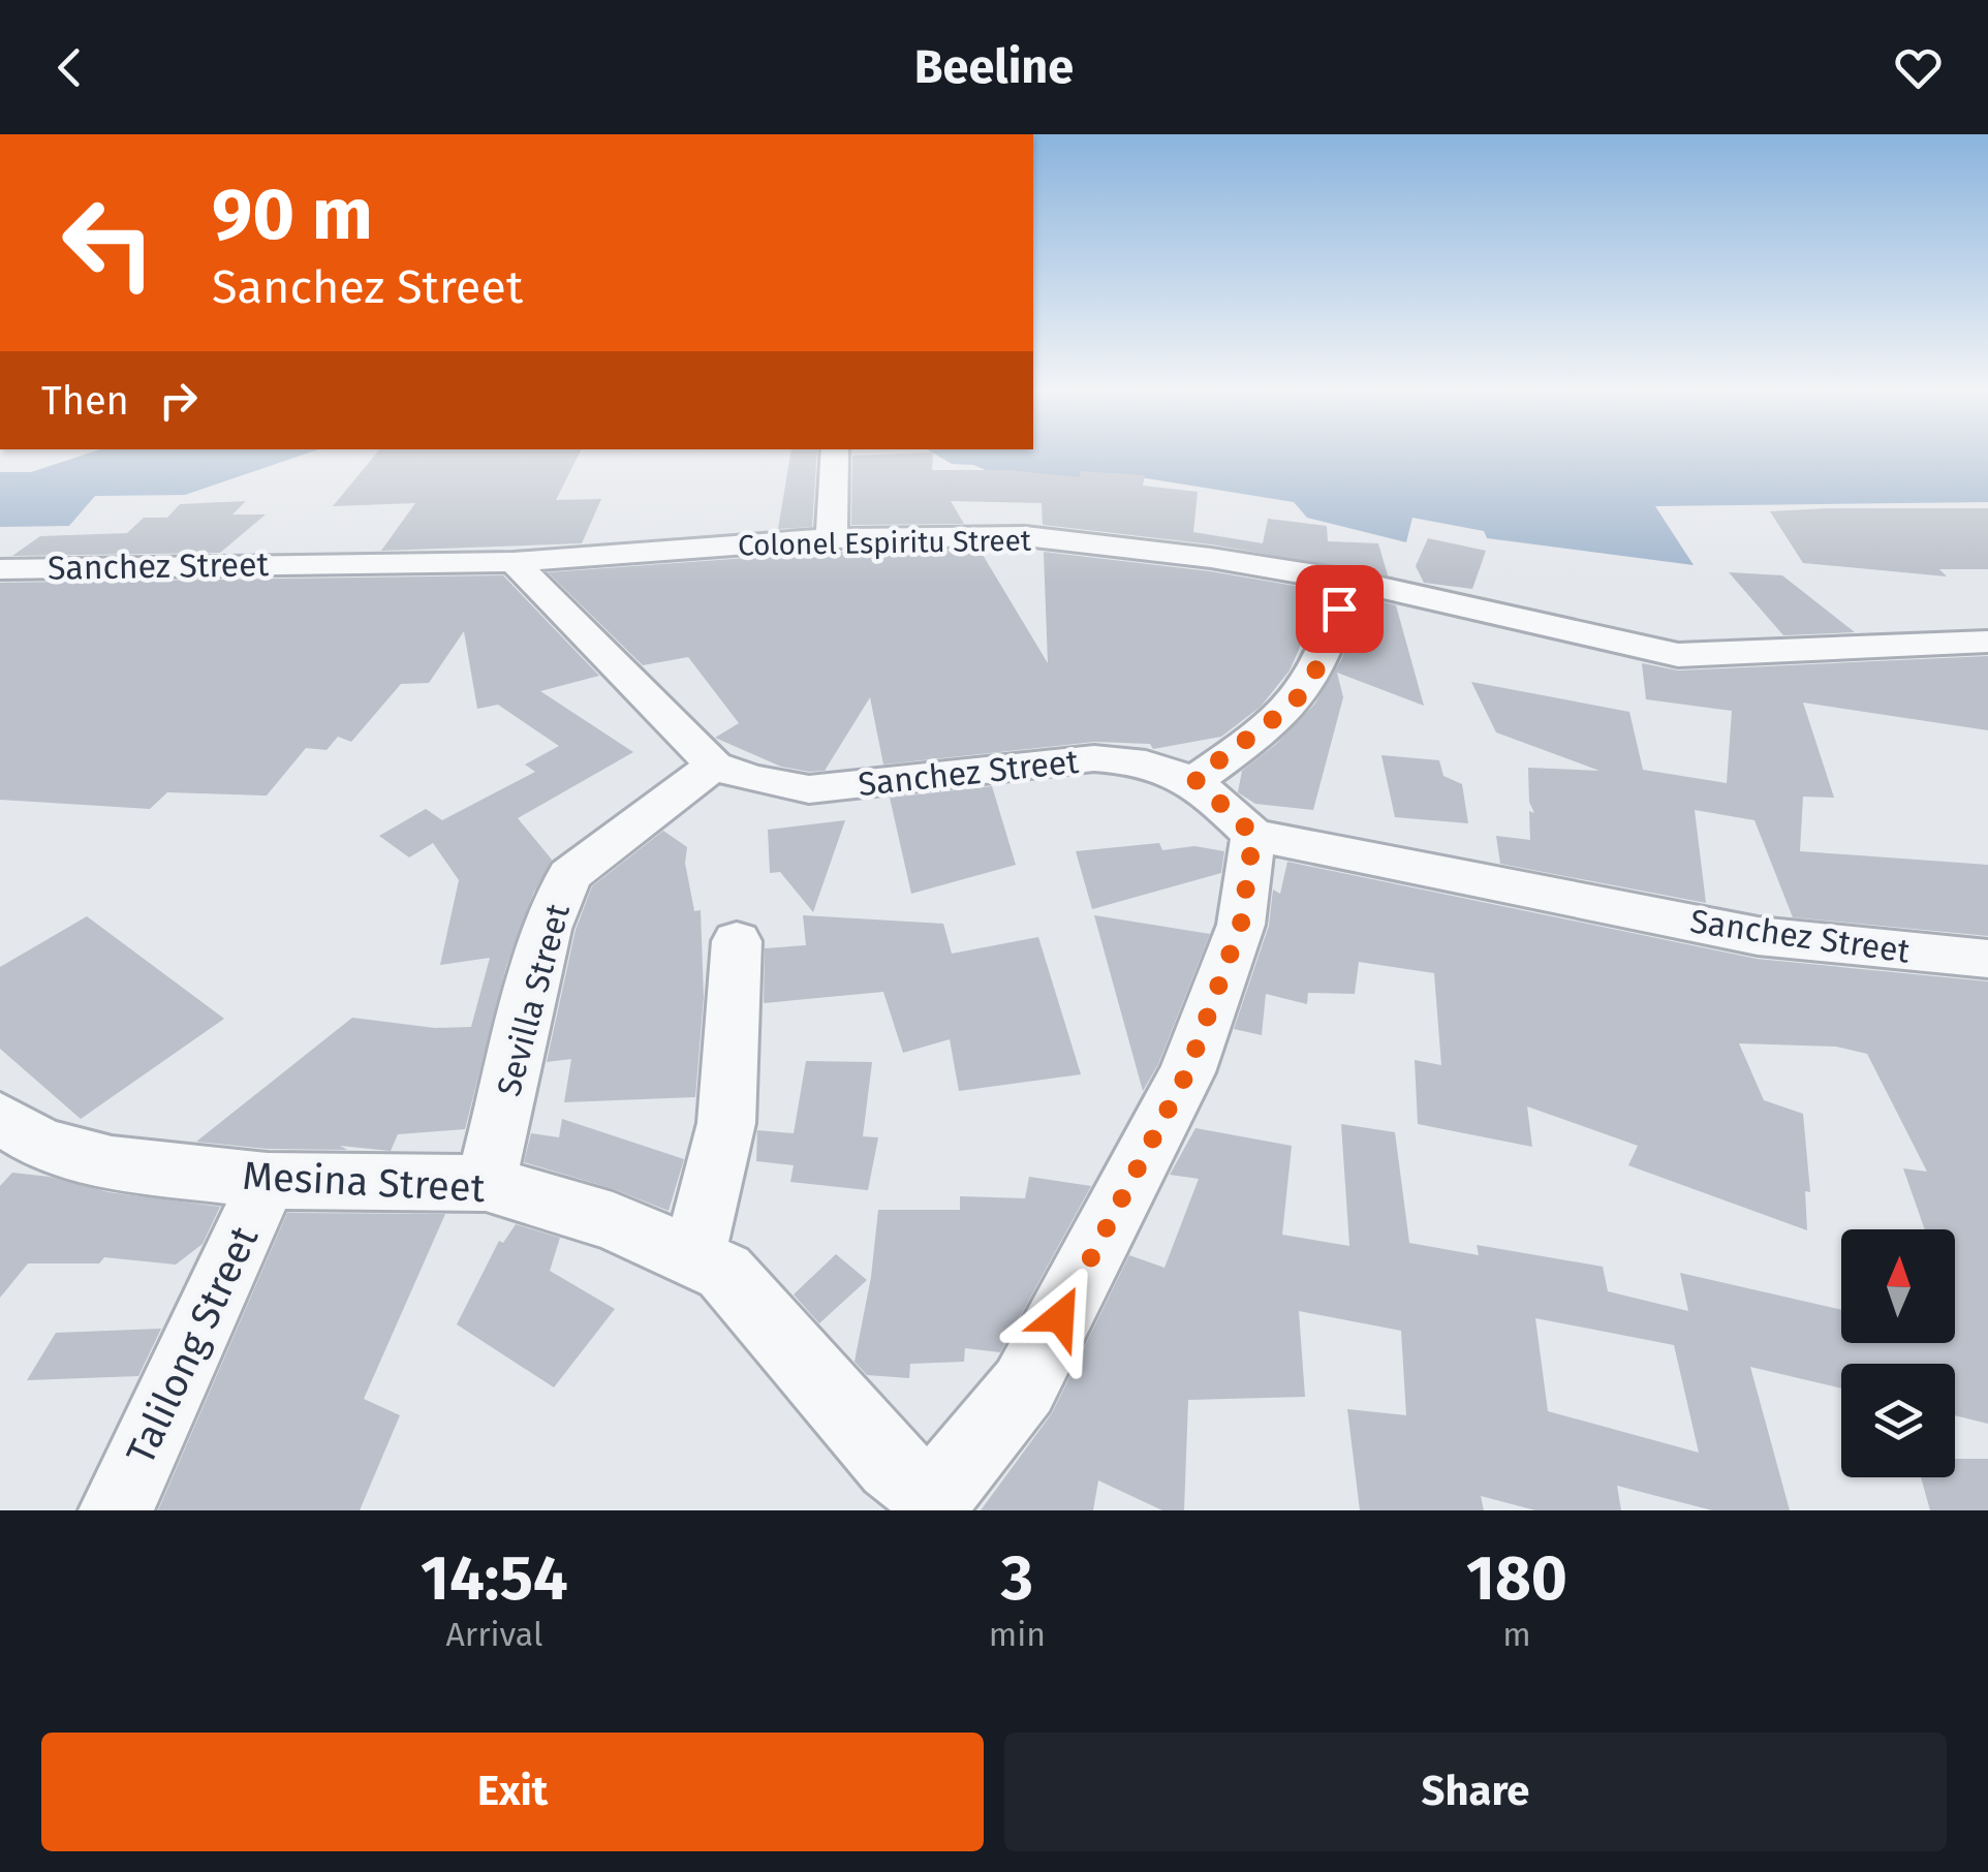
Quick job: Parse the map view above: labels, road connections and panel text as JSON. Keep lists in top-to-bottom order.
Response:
{
  "streets": {
    "street": [
      "Colonel Espiritu Street",
      "Sanchez Street",
      "Sevilla Street",
      "Mesina Street",
      "Talilong Street"
    ]
  },
  "crossings": [
    ["Colonel Espiritu Street", "Sanchez Street"],
    ["Sanchez Street", "Sevilla Street"],
    ["Sanchez Street", "Mesina Street"],
    ["Sevilla Street", "Mesina Street"],
    ["Mesina Street", "Talilong Street"]
  ],
  "north": "top",
  "page": {
    "header": "Beeline",
    "turn": ["90 m", "Sanchez Street"],
    "then": "Then",
    "eta": [
      "14:54",
      "Arrival",
      "3",
      "min",
      "180",
      "m"
    ],
    "buttons": ["Exit", "Share"]
  }
}
